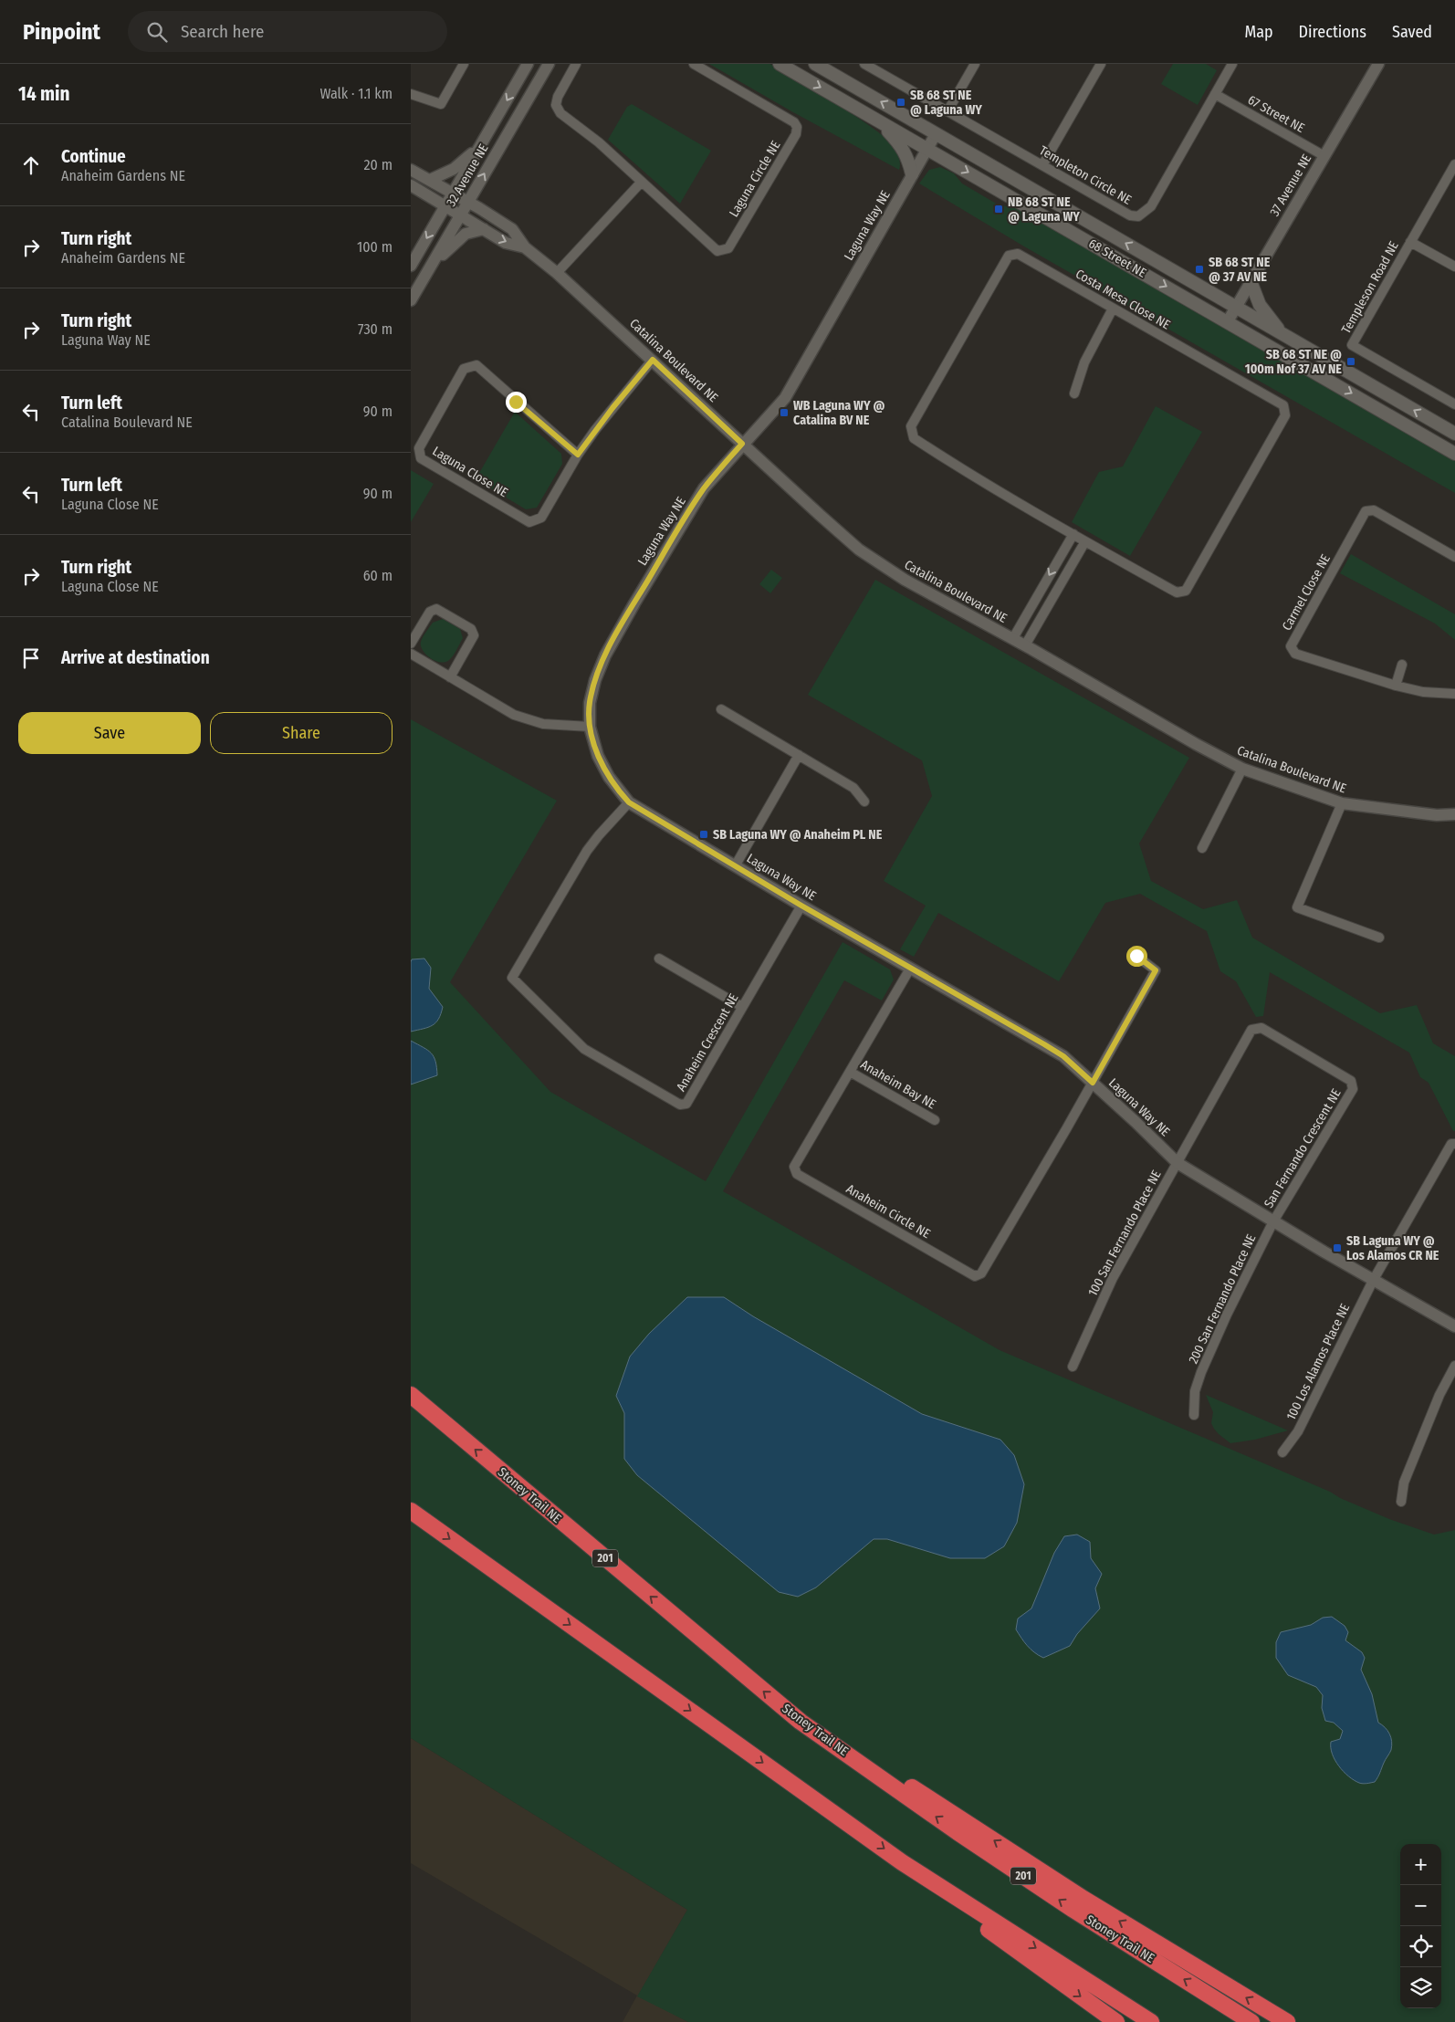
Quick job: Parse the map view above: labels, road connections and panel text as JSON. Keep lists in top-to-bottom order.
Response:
{
  "streets": {
    "highway": ["Stoney Trail NE", "201"],
    "main road": ["68 Street NE"],
    "street": [
      "67 Street NE",
      "32 Avenue NE",
      "Templeton Circle NE",
      "Laguna Circle NE",
      "37 Avenue NE",
      "Laguna Way NE",
      "Templeson Road NE",
      "Costa Mesa Close NE",
      "Catalina Boulevard NE",
      "Laguna Close NE",
      "Carmel Close NE",
      "Anaheim Crescent NE",
      "Anaheim Bay NE",
      "San Fernando Crescent NE",
      "Anaheim Circle NE",
      "100 San Fernando Place NE",
      "200 San Fernando Place NE",
      "100 Los Alamos Place NE"
    ]
  },
  "crossings": [
    ["67 Street NE", "Templeton Circle NE"],
    ["67 Street NE", "37 Avenue NE"],
    ["32 Avenue NE", "Catalina Boulevard NE"],
    ["37 Avenue NE", "68 Street NE"],
    ["Laguna Way NE", "68 Street NE"],
    ["Laguna Way NE", "Catalina Boulevard NE"],
    ["Laguna Way NE", "Anaheim Crescent NE"],
    ["Laguna Way NE", "San Fernando Crescent NE"],
    ["Laguna Way NE", "Anaheim Circle NE"],
    ["Laguna Way NE", "100 San Fernando Place NE"],
    ["Laguna Way NE", "200 San Fernando Place NE"],
    ["Laguna Way NE", "100 Los Alamos Place NE"],
    ["Catalina Boulevard NE", "Laguna Close NE"],
    ["Anaheim Bay NE", "Anaheim Circle NE"],
    ["San Fernando Crescent NE", "100 San Fernando Place NE"],
    ["San Fernando Crescent NE", "200 San Fernando Place NE"]
  ],
  "places": {
    "transit": [
      "SB 68 ST NE @ Laguna WY",
      "NB 68 ST NE @ Laguna WY",
      "SB 68 ST NE @ 37 AV NE",
      "SB 68 ST NE @ 100m Nof 37 AV NE",
      "WB Laguna WY @ Catalina BV NE",
      "SB Laguna WY @ Anaheim PL NE",
      "SB Laguna WY @ Los Alamos CR NE"
    ]
  },
  "page": {
    "header": "Pinpoint",
    "search": "Search here",
    "nav": ["Map", "Directions", "Saved"],
    "heading": ["14 min", "Walk · 1.1 km"],
    "list": [
      ["Continue", "Anaheim Gardens NE", "20 m"],
      ["Turn right", "Anaheim Gardens NE", "100 m"],
      ["Turn right", "Laguna Way NE", "730 m"],
      ["Turn left", "Catalina Boulevard NE", "90 m"],
      ["Turn left", "Laguna Close NE", "90 m"],
      ["Turn right", "Laguna Close NE", "60 m"],
      "Arrive at destination"
    ],
    "buttons": ["Save", "Share"],
    "map_buttons": ["+", "−"]
  }
}
